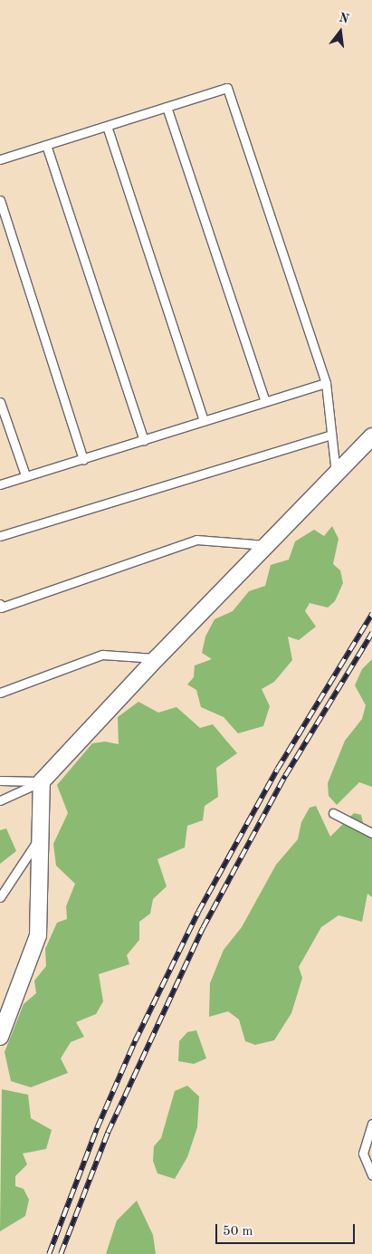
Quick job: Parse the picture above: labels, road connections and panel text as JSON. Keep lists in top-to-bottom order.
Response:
{
  "scale_bar": "50 m",
  "north": "top"
}
